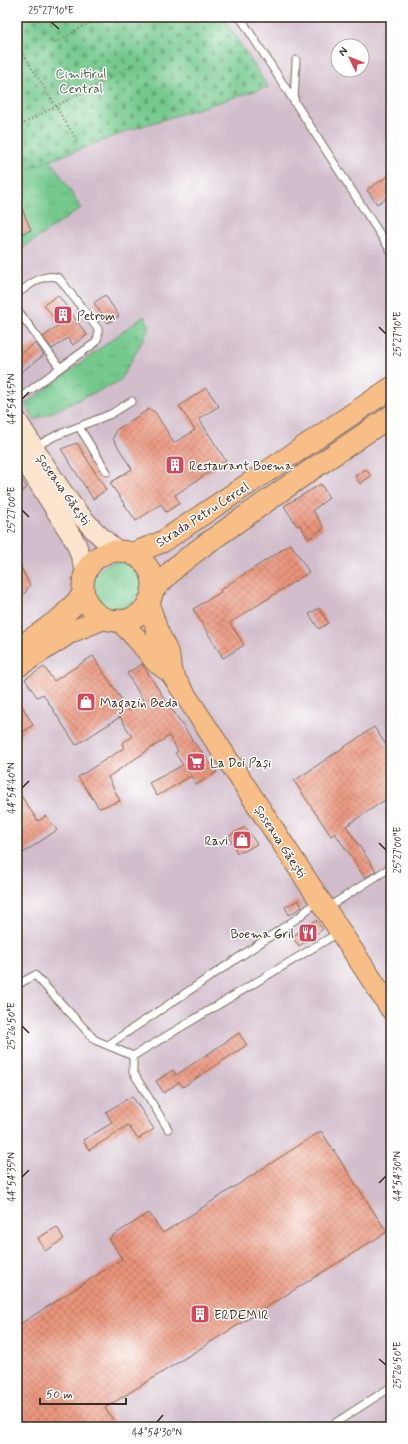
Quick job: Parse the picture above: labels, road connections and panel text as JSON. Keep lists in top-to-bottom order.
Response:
{
  "streets": {
    "main road": ["Șoseaua Găești", "Strada Petru Cercel"]
  },
  "crossings": [
    ["Șoseaua Găești", "Strada Petru Cercel"]
  ],
  "parks": ["Cimitirul Central"],
  "places": {
    "building": ["Petrom", "Restaurant Boema", "ERDEMIR"],
    "shop": ["Magazin Beda", "Ravi"],
    "supermarket": ["La Doi Pași"],
    "restaurant": ["Boema Gril"]
  },
  "scale_bar": "50 m",
  "north": "top left",
  "coordinates": [
    "25°27'10\"E",
    "44°54'45\"N",
    "25°27'00\"E",
    "44°54'40\"N",
    "25°26'50\"E",
    "44°54'30\"N",
    "44°54'35\"N"
  ]
}
